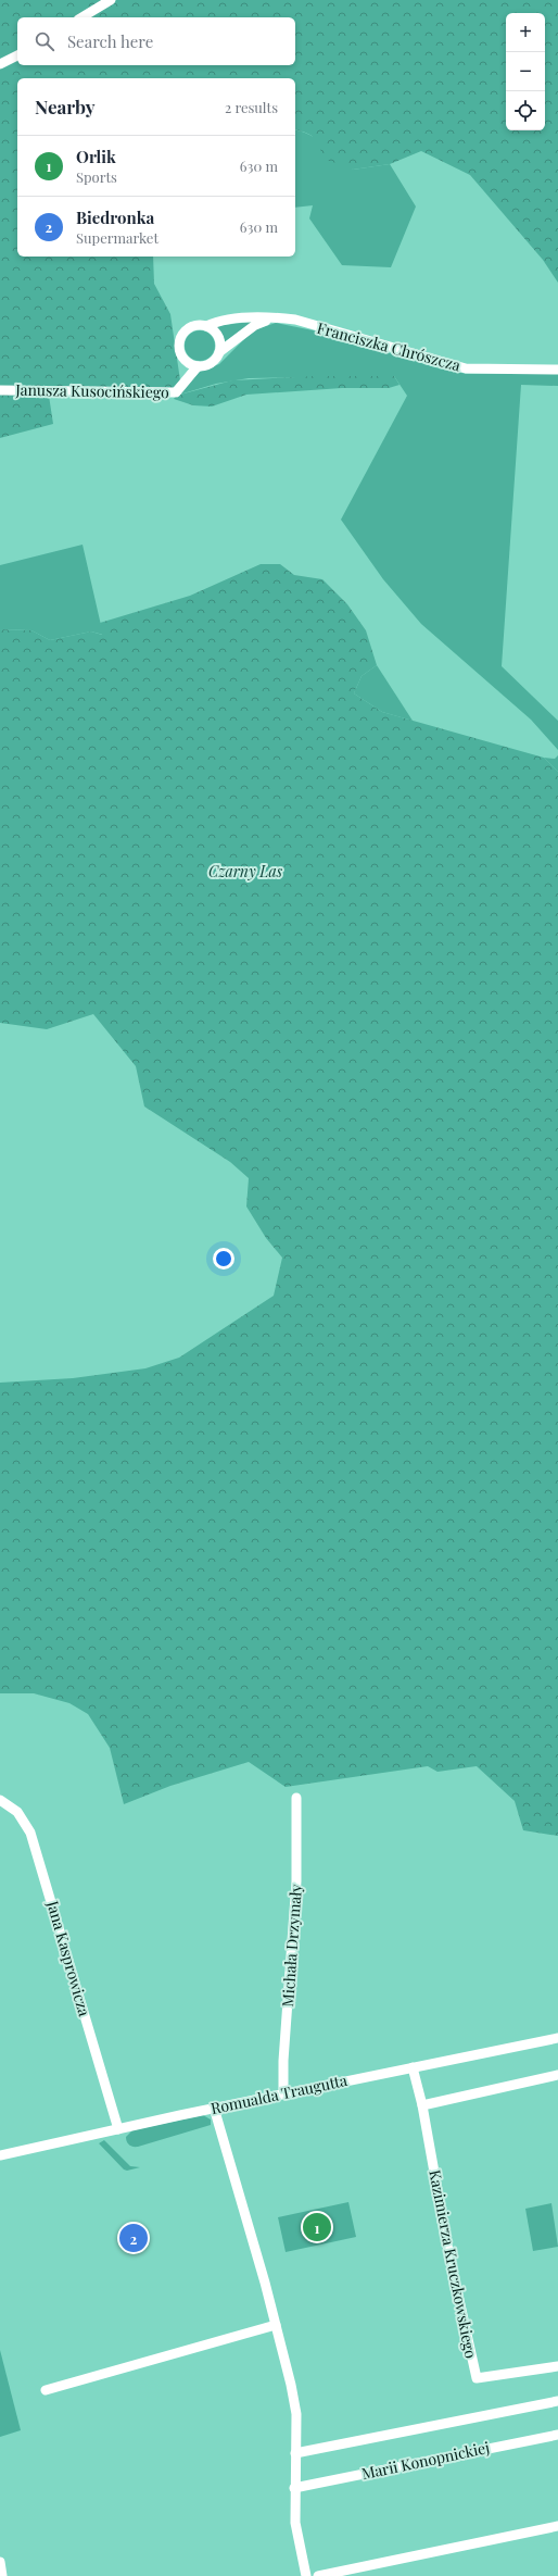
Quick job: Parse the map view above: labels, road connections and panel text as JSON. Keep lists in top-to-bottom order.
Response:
{
  "streets": {
    "street": [
      "Franciszka Chrószcza",
      "Janusza Kusocińskiego",
      "Michała Drzymały",
      "Jana Kasprowicza",
      "Romualda Traugutta",
      "Kazimierza Kruczkowskiego",
      "Marii Konopnickiej"
    ]
  },
  "crossings": [
    ["Franciszka Chrószcza", "Janusza Kusocińskiego"],
    ["Michała Drzymały", "Romualda Traugutta"],
    ["Jana Kasprowicza", "Romualda Traugutta"],
    ["Romualda Traugutta", "Kazimierza Kruczkowskiego"]
  ],
  "parks": ["Czarny Las"],
  "page": {
    "map_buttons": ["+", "−"],
    "search": "Search here",
    "heading": ["Nearby", "2 results"],
    "list": [
      {
        "mark": "1",
        "name": "Orlik",
        "note": "Sports",
        "value": "630 m"
      },
      {
        "mark": "2",
        "name": "Biedronka",
        "note": "Supermarket",
        "value": "630 m"
      }
    ],
    "pins": ["1", "2"]
  }
}
